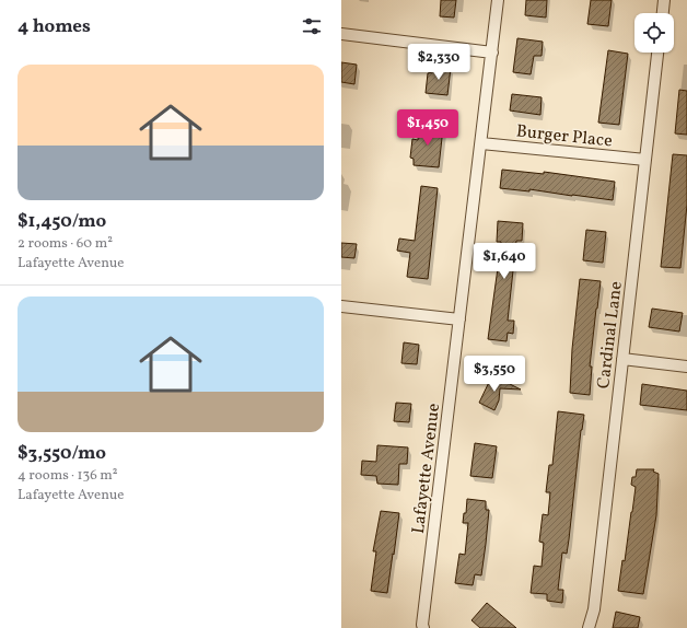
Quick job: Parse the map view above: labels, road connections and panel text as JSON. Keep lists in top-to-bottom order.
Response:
{
  "streets": {
    "street": ["Burger Place", "Cardinal Lane", "Lafayette Avenue"]
  },
  "crossings": [
    ["Burger Place", "Cardinal Lane"],
    ["Burger Place", "Lafayette Avenue"]
  ],
  "page": {
    "heading": "4 homes",
    "price": [
      "$2,330",
      "$1,450",
      "$1,640",
      "$3,550"
    ],
    "list": [
      {
        "name": "$1,450/mo",
        "note": "2 rooms · 60 m² · Lafayette Avenue"
      },
      {
        "name": "$3,550/mo",
        "note": "4 rooms · 136 m² · Lafayette Avenue"
      }
    ]
  }
}
